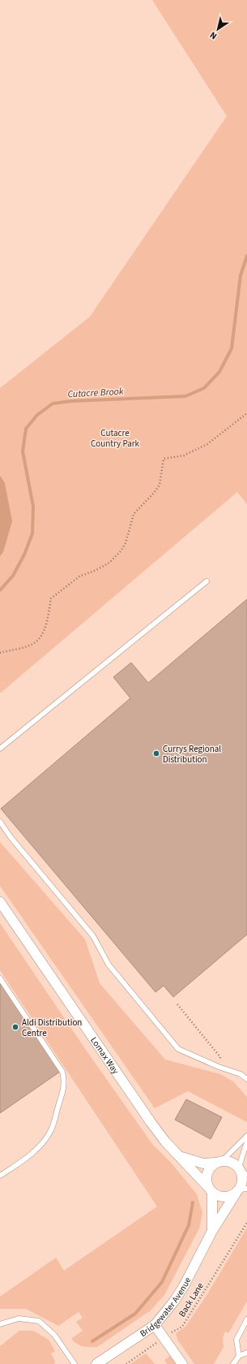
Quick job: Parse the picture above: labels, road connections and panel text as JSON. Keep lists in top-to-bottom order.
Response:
{
  "streets": {
    "street": ["Lomax Way", "Bridgewater Avenue"],
    "path": ["Back Lane"]
  },
  "crossings": [
    ["Lomax Way", "Bridgewater Avenue"]
  ],
  "water": ["Cutacre Brook"],
  "parks": ["Cutacre Country Park"],
  "places": ["Currys Regional Distribution", "Aldi Distribution Centre"],
  "north": "bottom left"
}
